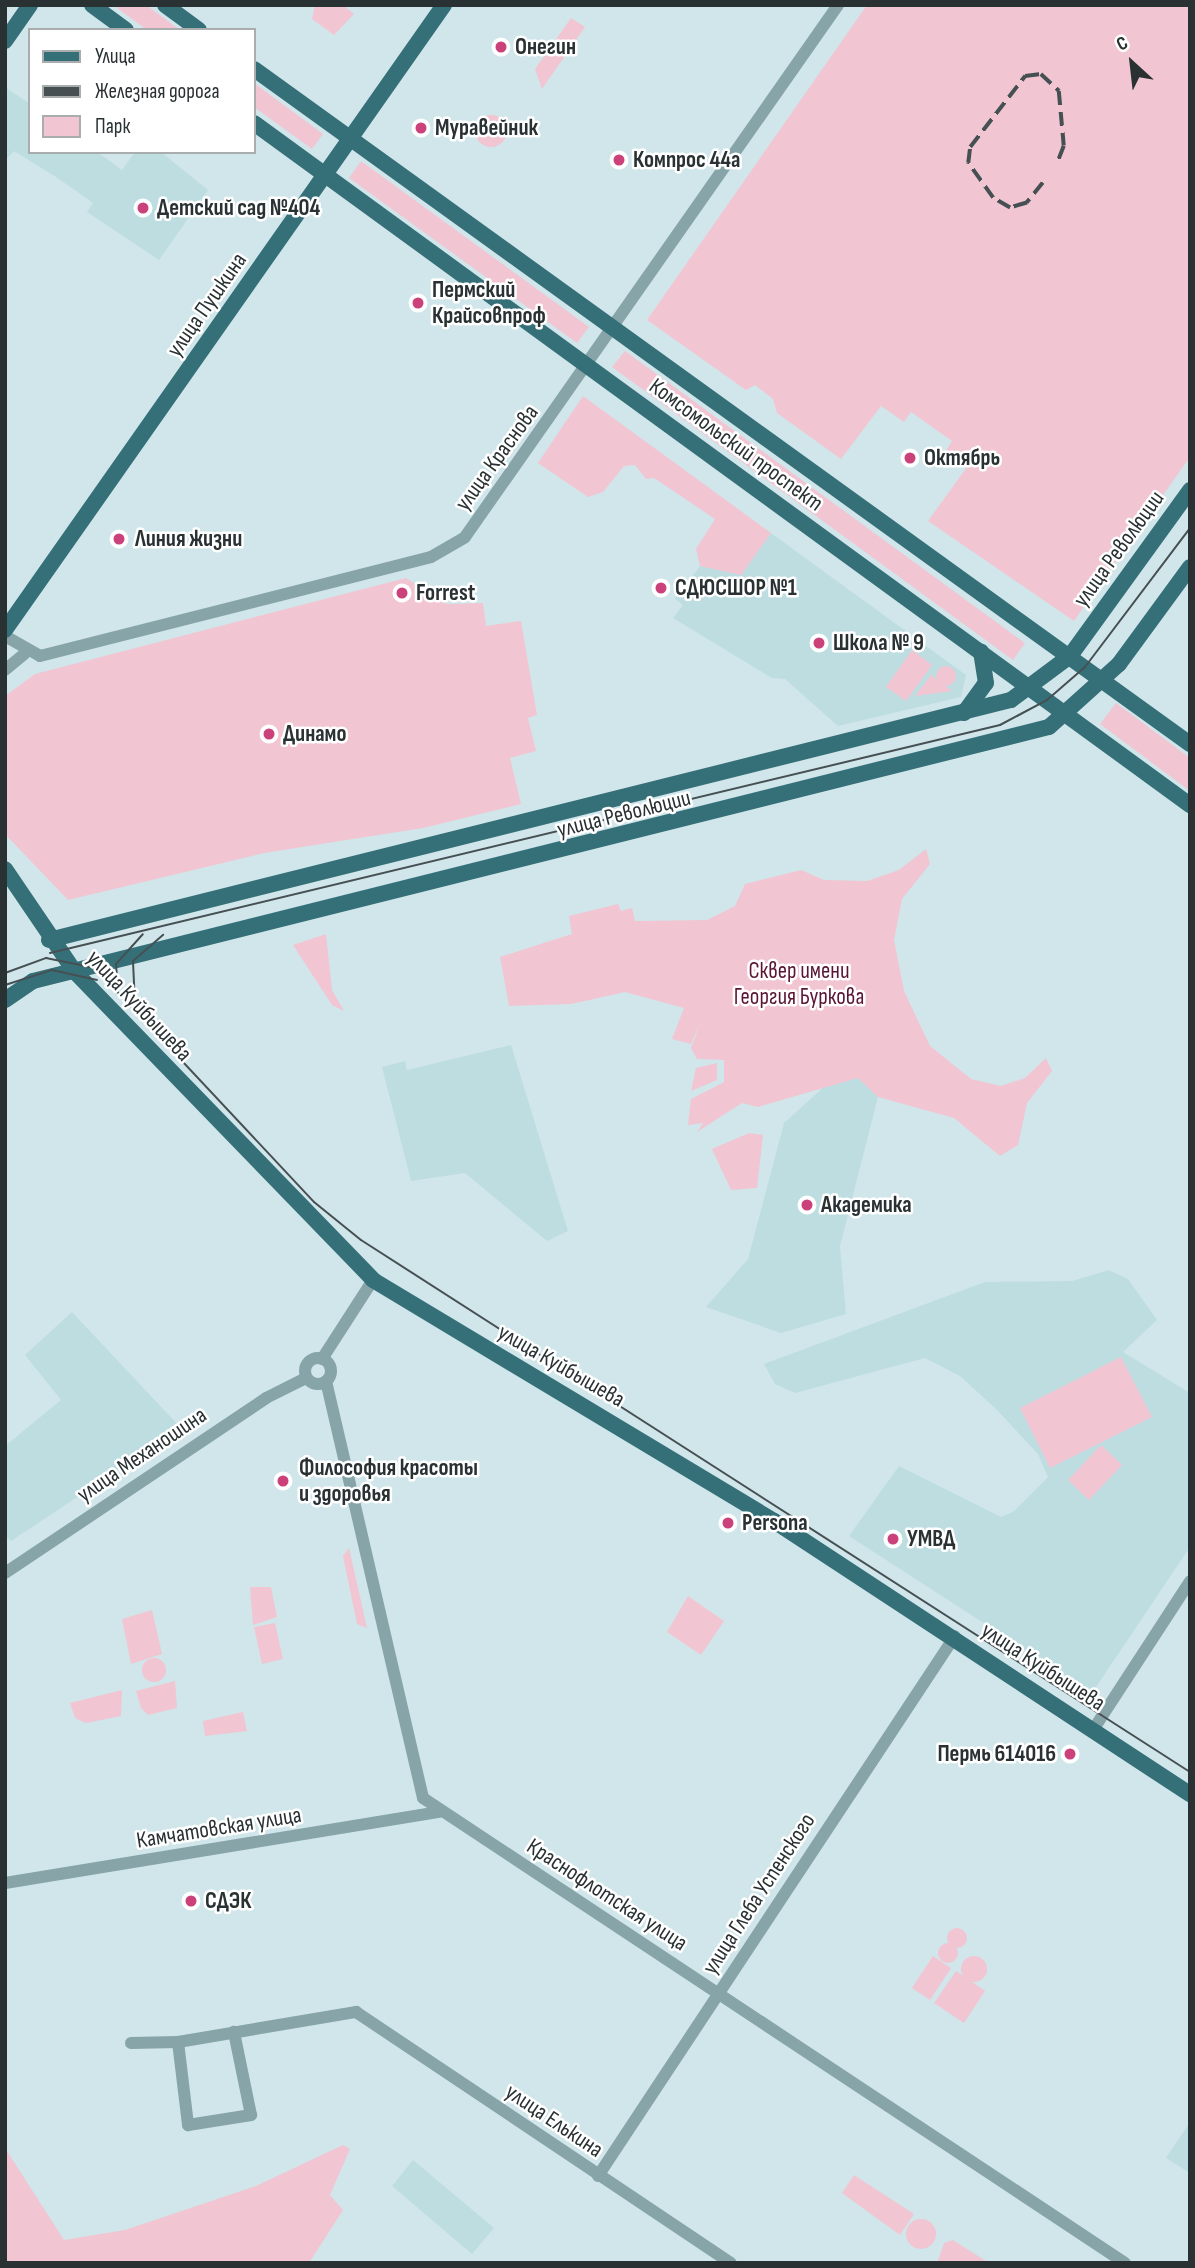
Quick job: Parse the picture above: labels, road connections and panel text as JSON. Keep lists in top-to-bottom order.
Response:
{
  "streets": {
    "main road": [
      "улица Пушкина",
      "Комсомольский проспект",
      "улица Революции",
      "улица Куйбышева"
    ],
    "street": [
      "улица Краснова",
      "улица Механошина",
      "Камчатовская улица",
      "улица Глеба Успенского",
      "Краснофлотская улица",
      "улица Елькина"
    ]
  },
  "crossings": [
    ["улица Пушкина", "Комсомольский проспект"],
    ["Комсомольский проспект", "улица Краснова"],
    ["Комсомольский проспект", "улица Революции"],
    ["улица Революции", "улица Куйбышева"],
    ["улица Куйбышева", "улица Механошина"],
    ["улица Куйбышева", "улица Глеба Успенского"],
    ["Камчатовская улица", "Краснофлотская улица"],
    ["улица Глеба Успенского", "Краснофлотская улица"],
    ["улица Глеба Успенского", "улица Елькина"]
  ],
  "parks": ["Сквер имени Георгия Буркова"],
  "places": [
    "Онегин",
    "Муравейник",
    "Компрос 44а",
    "Детский сад №404",
    "Пермский Крайсовпроф",
    "Октябрь",
    "Линия жизни",
    "СДЮСШОР №1",
    "Forrest",
    "Школа № 9",
    "Динамо",
    "Академика",
    "Философия красоты и здоровья",
    "Persona",
    "УМВД",
    "Пермь 614016",
    "СДЭК"
  ],
  "legend": ["Улица", "Железная дорога", "Парк"],
  "north": "top left"
}
